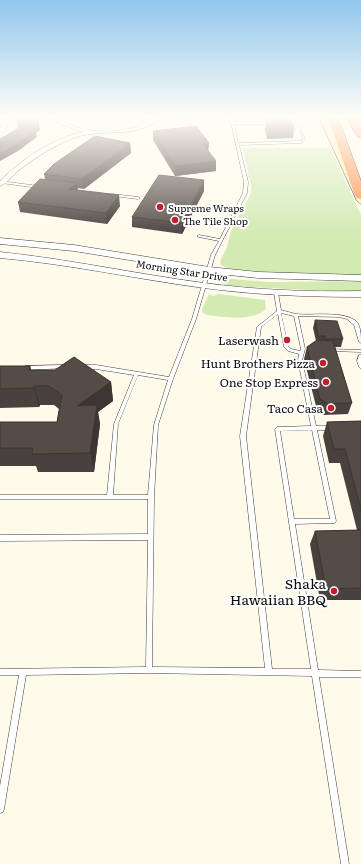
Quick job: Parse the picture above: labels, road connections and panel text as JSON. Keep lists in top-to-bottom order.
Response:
{
  "streets": {
    "street": ["Morning Star Drive"]
  },
  "places": [
    "Supreme Wraps",
    "The Tile Shop",
    "Laserwash",
    "Hunt Brothers Pizza",
    "One Stop Express",
    "Taco Casa",
    "Shaka Hawaiian BBQ"
  ]
}
